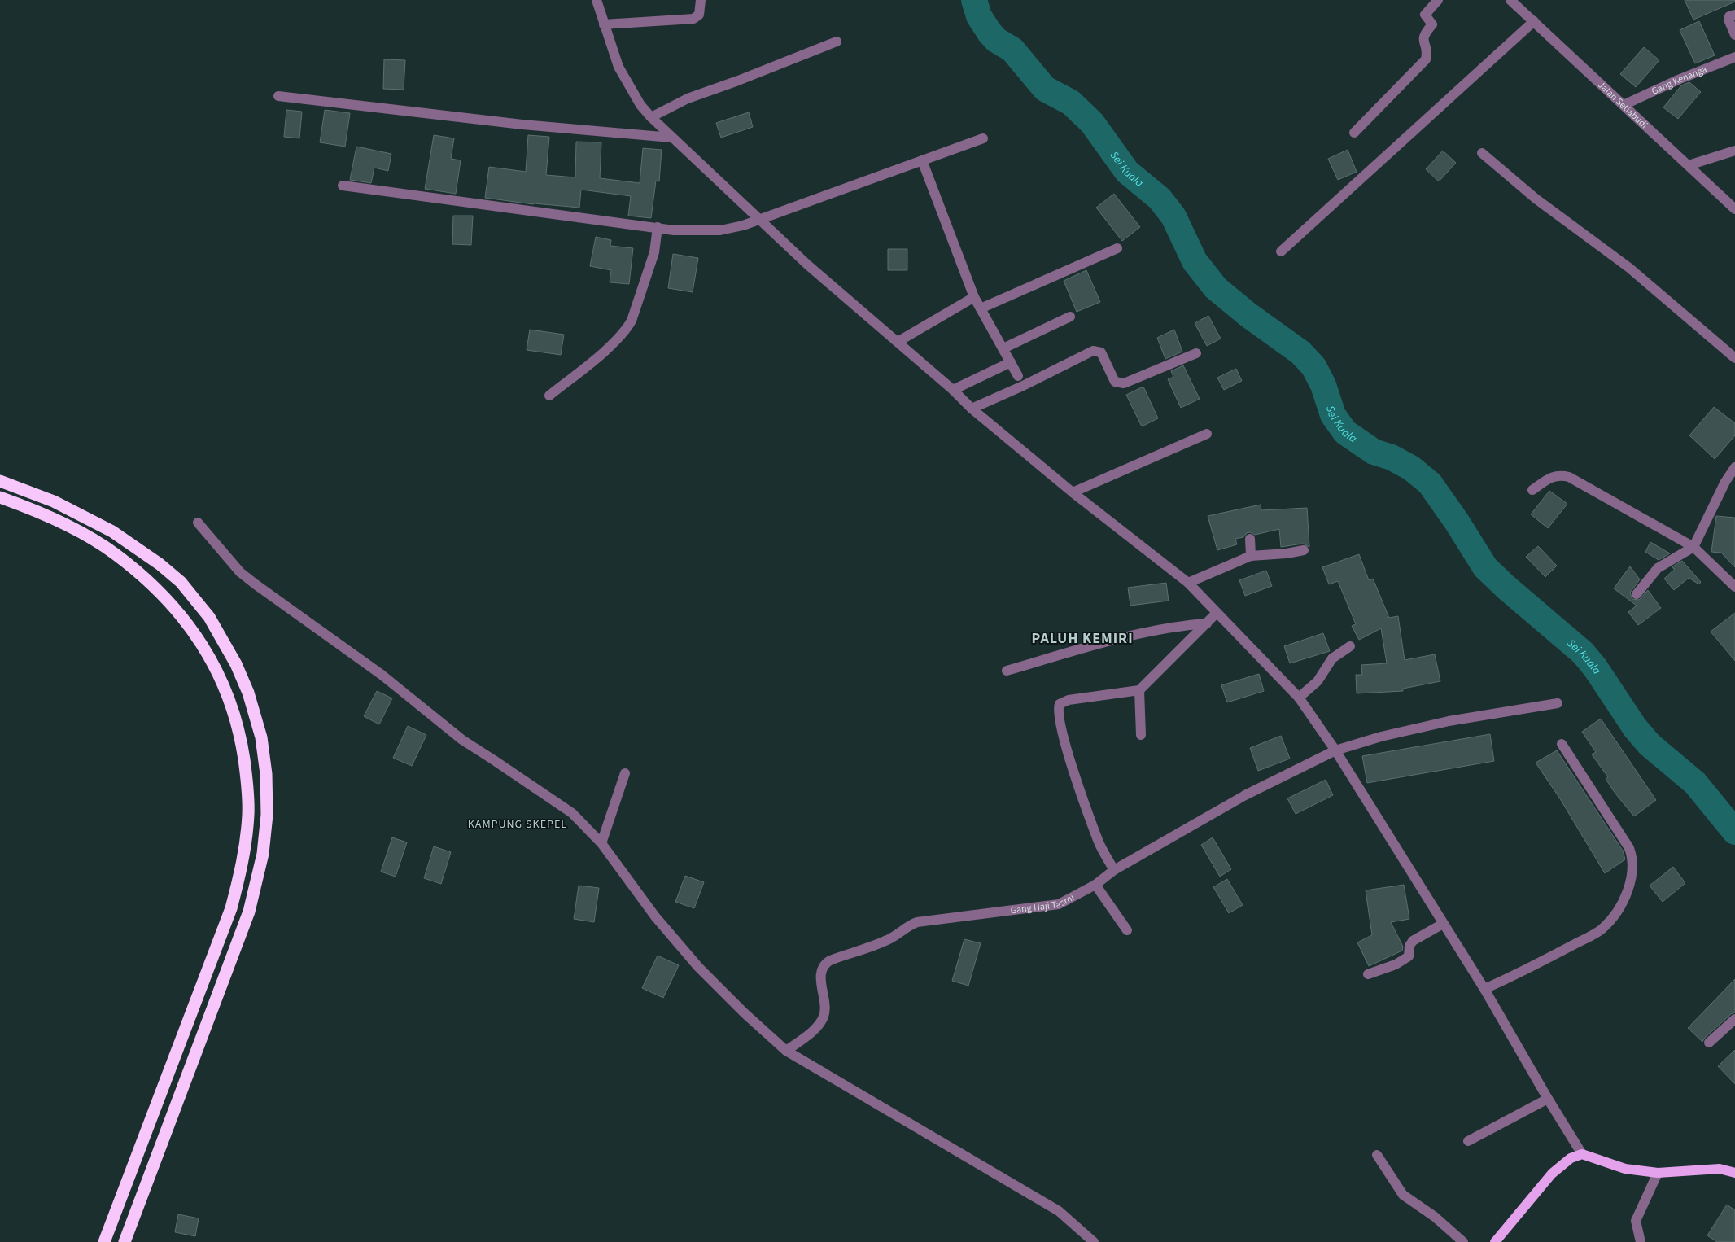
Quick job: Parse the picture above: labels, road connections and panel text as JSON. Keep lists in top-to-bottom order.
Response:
{
  "streets": {
    "street": ["Gang Kenanga", "Jalan Setiabudi", "Gang Haji Tasmi"]
  },
  "crossings": [
    ["Gang Kenanga", "Jalan Setiabudi"]
  ],
  "districts": ["PALUH KEMIRI", "KAMPUNG SKEPEL"],
  "water": ["Sei Kuala"]
}
